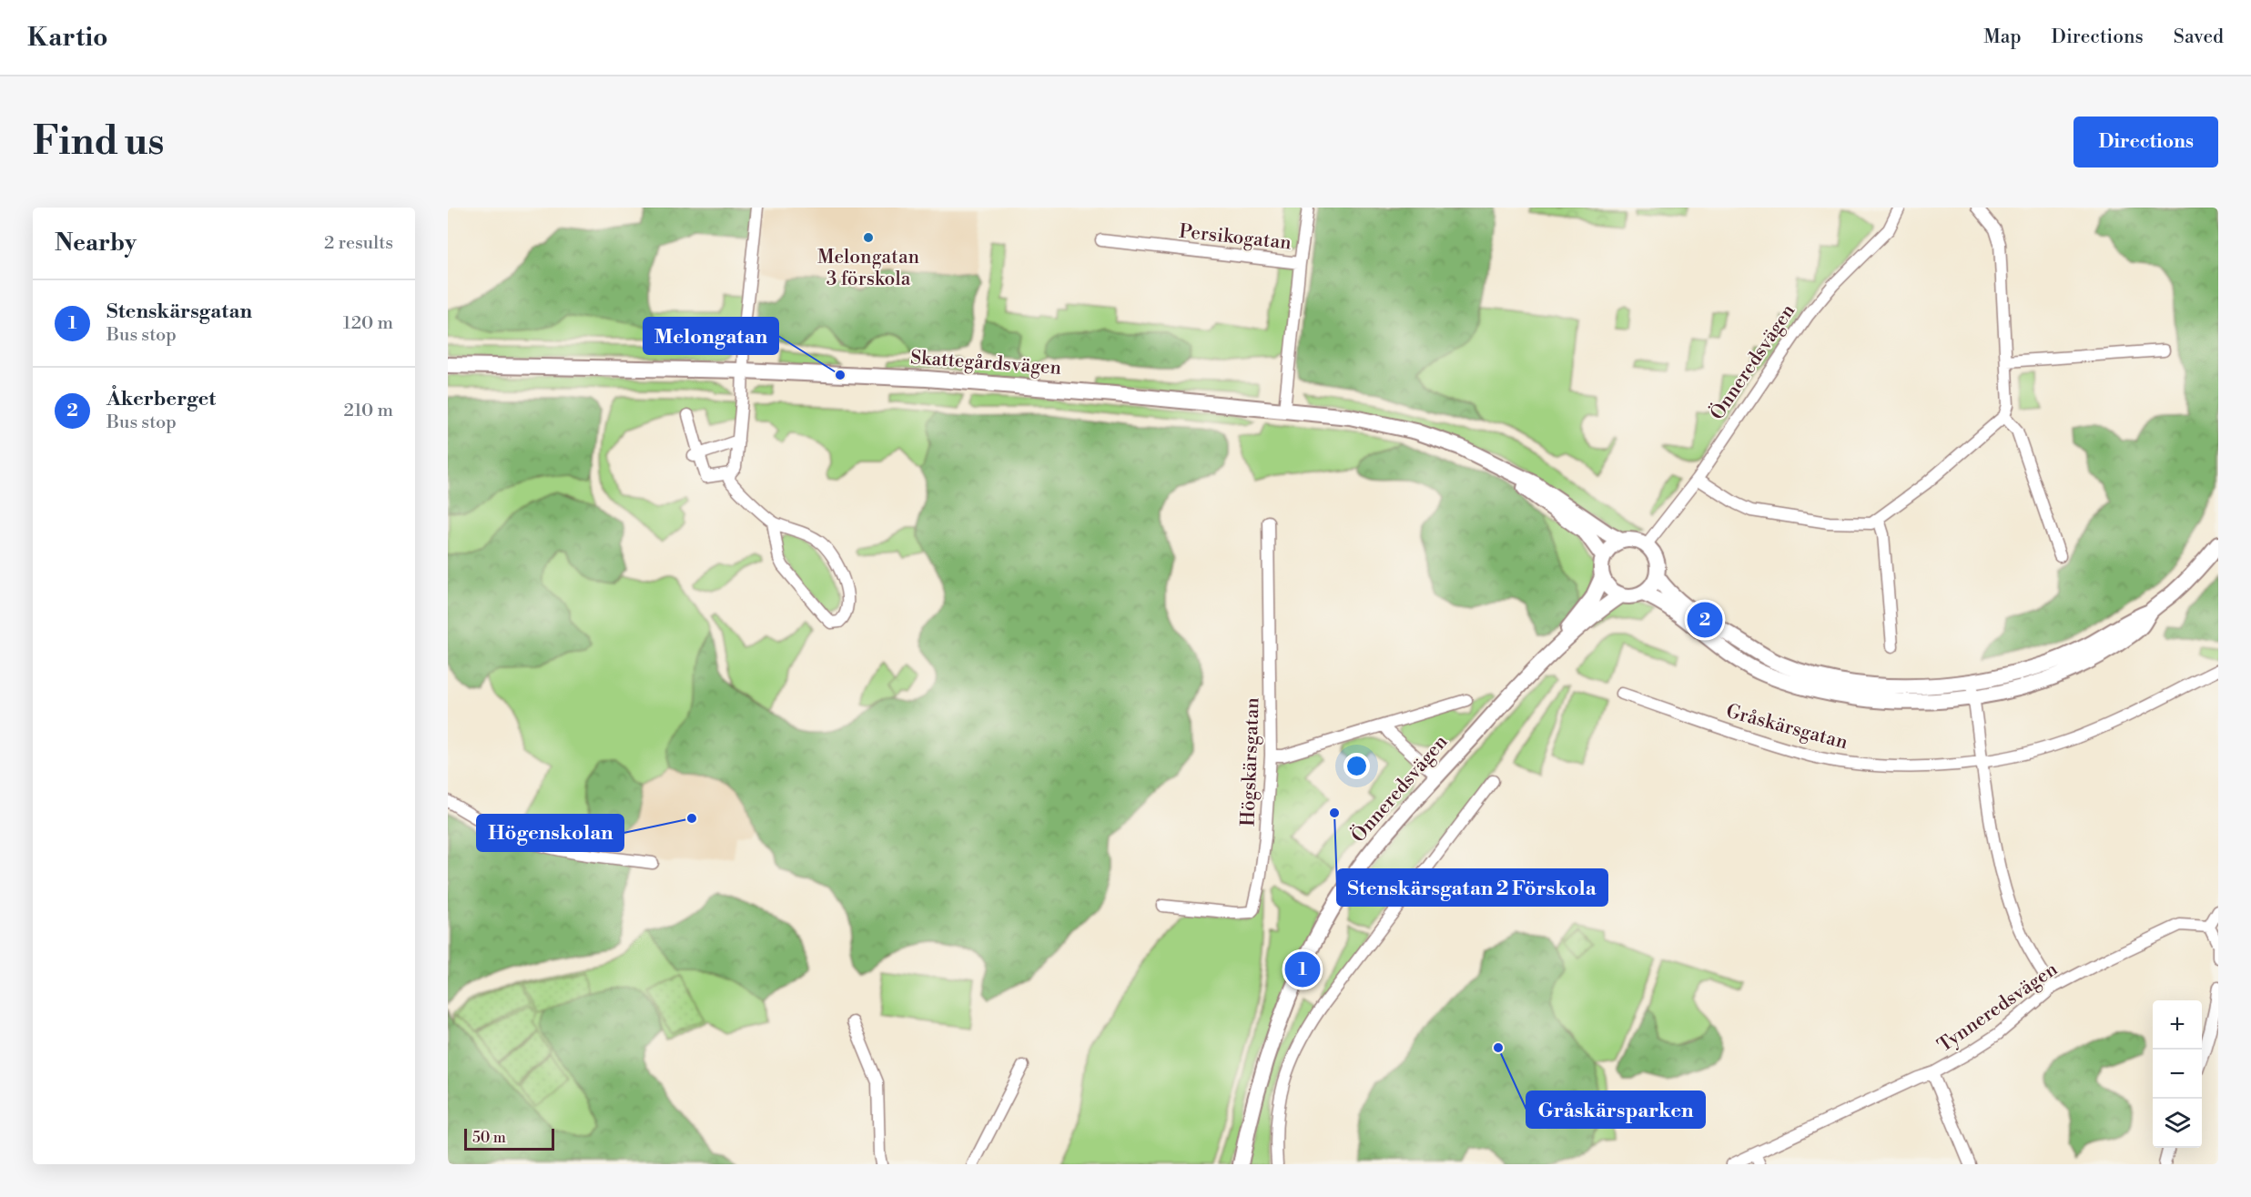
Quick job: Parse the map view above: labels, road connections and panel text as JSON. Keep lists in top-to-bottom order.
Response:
{
  "streets": {
    "street": [
      "Persikogatan",
      "Önneredsvägen",
      "Skattegårdsvägen",
      "Gråskärsgatan",
      "Högskärsgatan",
      "Tynneredsvägen"
    ]
  },
  "crossings": [
    ["Persikogatan", "Skattegårdsvägen"],
    ["Önneredsvägen", "Skattegårdsvägen"]
  ],
  "places": [
    "Melongatan 3 förskola",
    "Melongatan",
    "Stenskärsgatan 2 Förskola",
    "Högenskolan",
    "Gråskärsparken"
  ],
  "scale_bar": "50 m",
  "page": {
    "header": "Kartio",
    "nav": ["Map", "Directions", "Saved"],
    "buttons": "Directions",
    "title": "Find us",
    "heading": ["Nearby", "2 results"],
    "list": [
      {
        "mark": "1",
        "name": "Stenskärsgatan",
        "note": "Bus stop",
        "value": "120 m"
      },
      {
        "mark": "2",
        "name": "Åkerberget",
        "note": "Bus stop",
        "value": "210 m"
      }
    ],
    "pins": ["2", "1"],
    "map_buttons": ["+", "−"],
    "scale": "50 m"
  }
}
